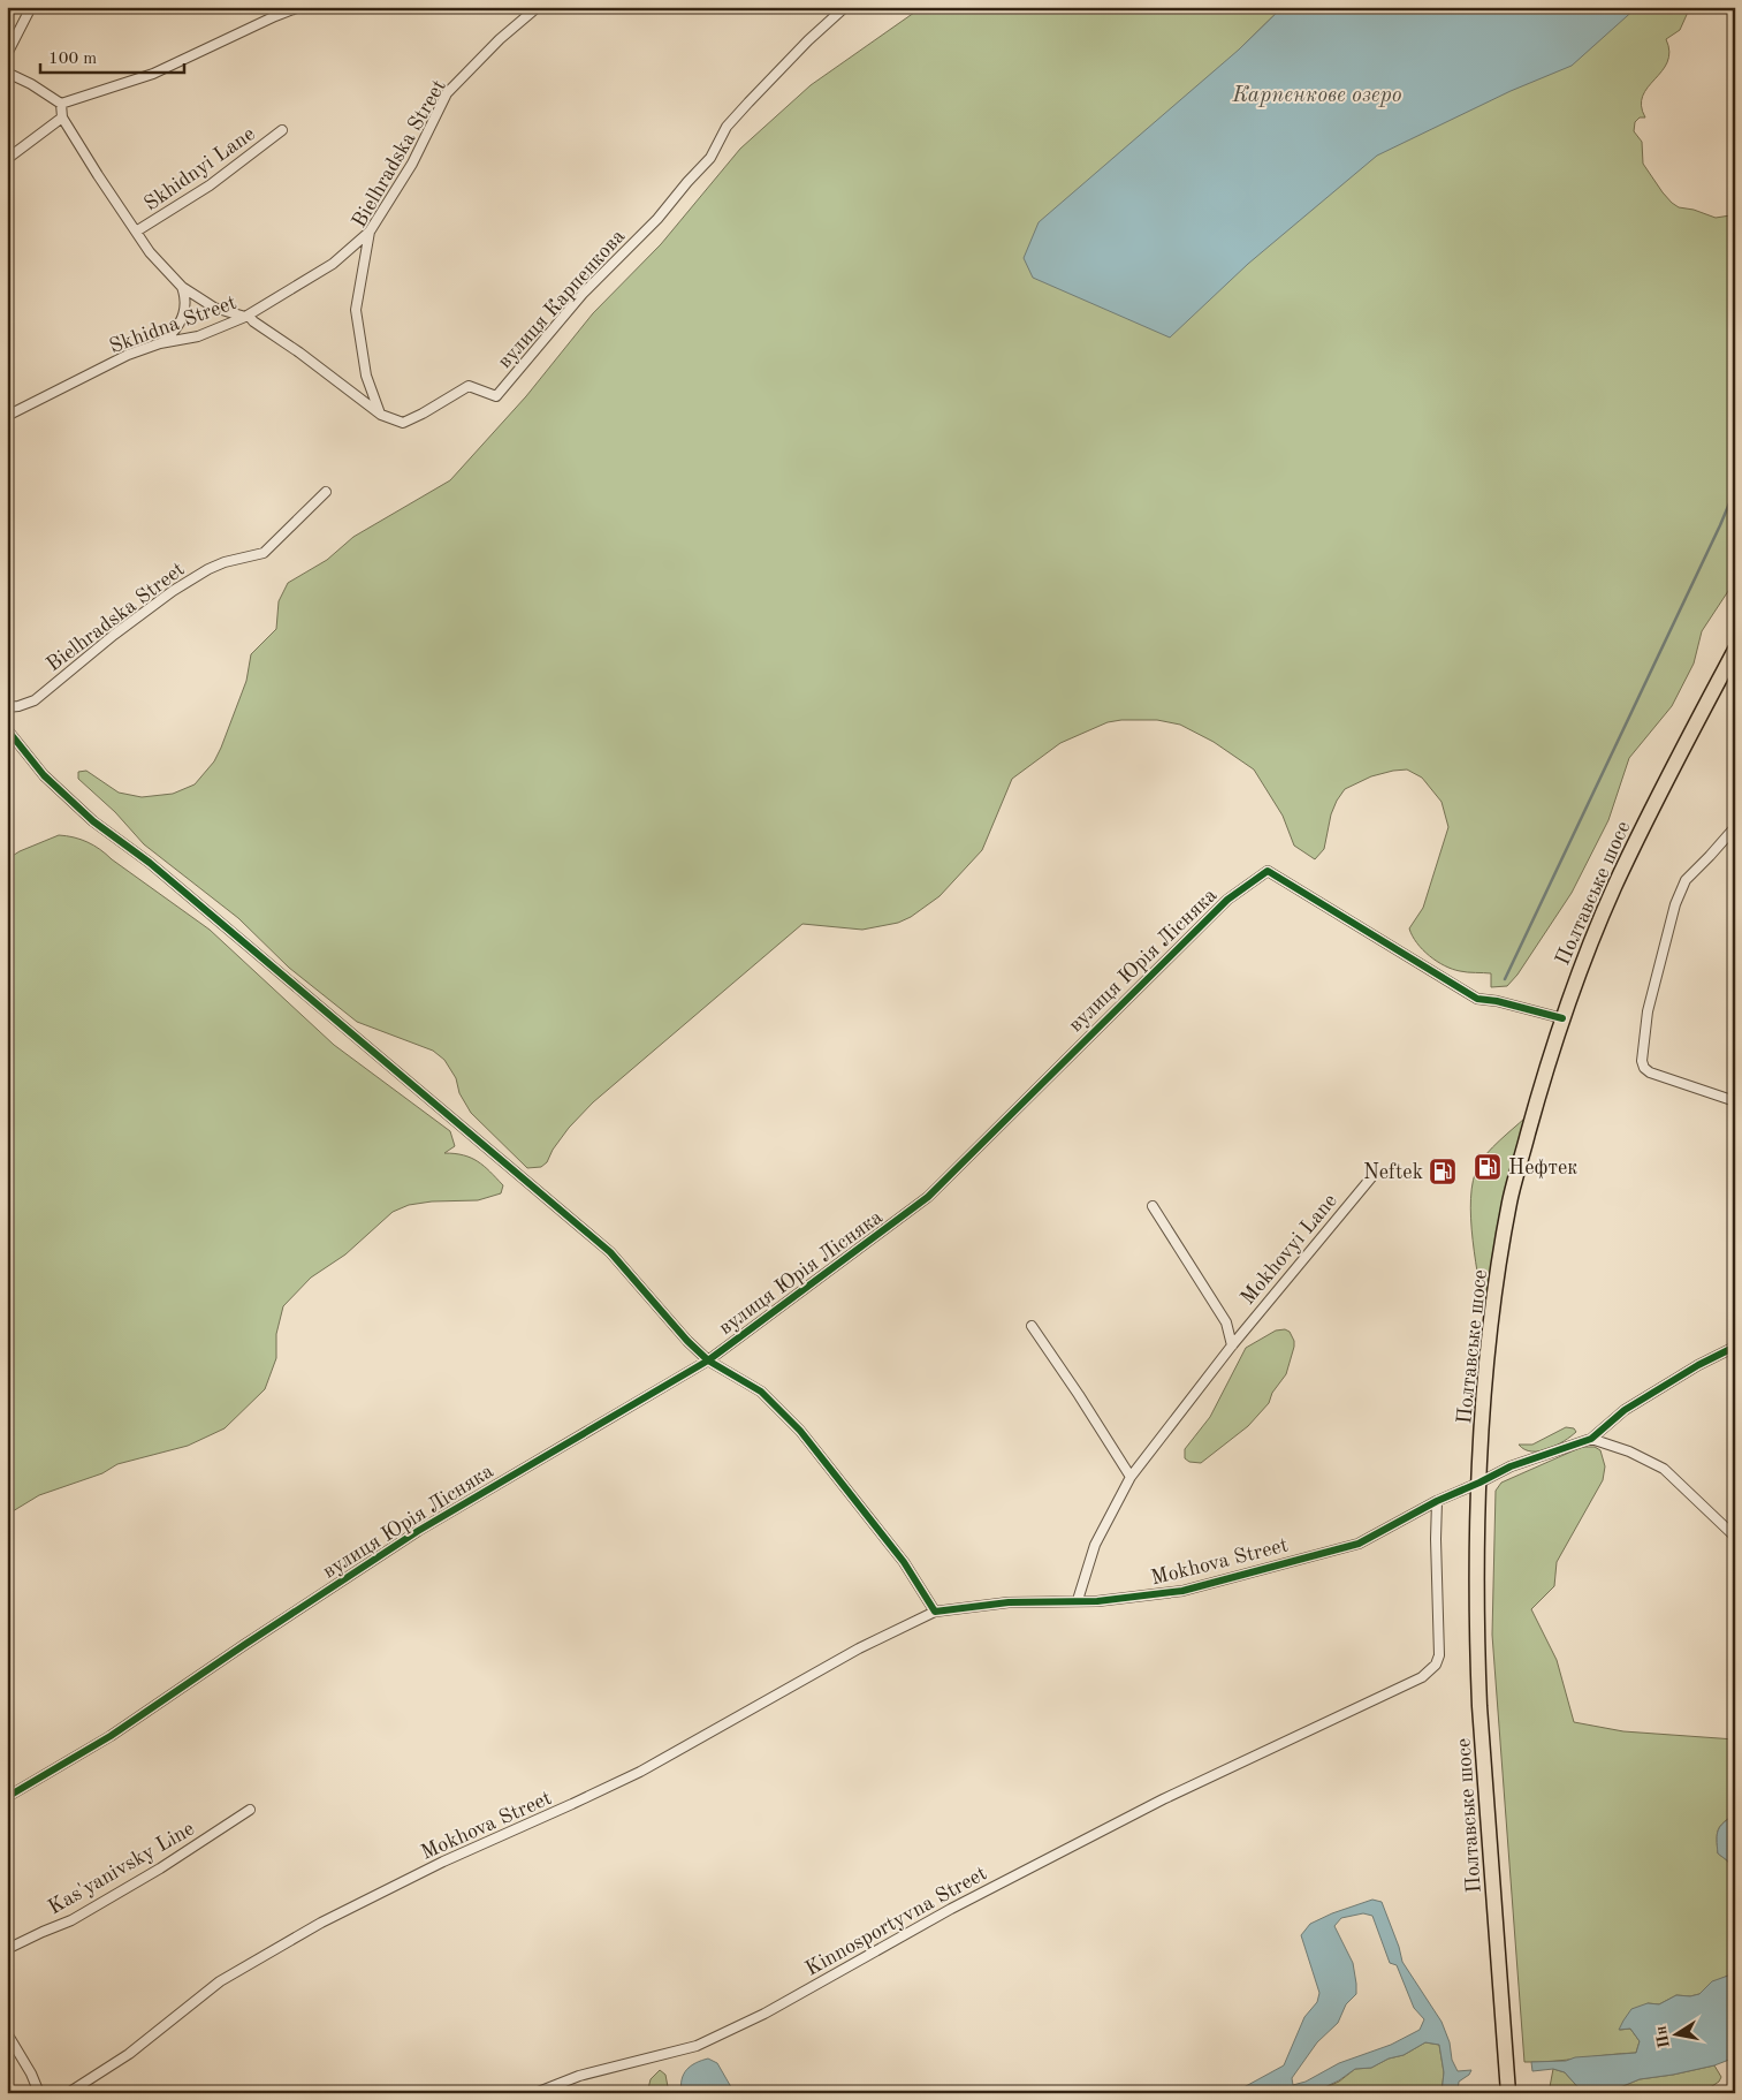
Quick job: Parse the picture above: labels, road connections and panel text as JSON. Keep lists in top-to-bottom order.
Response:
{
  "streets": {
    "main road": ["Полтавське шосе"],
    "street": [
      "Bielhradska Street",
      "Skhidnyi Lane",
      "вулиця Карпенкова",
      "Skhidna Street",
      "вулиця Юрія Лісняка",
      "Mokhovyi Lane",
      "Mokhova Street",
      "Kas'yanivsky Line",
      "Kinnosportyvna Street"
    ]
  },
  "crossings": [
    ["Bielhradska Street", "вулиця Карпенкова"],
    ["Bielhradska Street", "Skhidna Street"],
    ["Skhidnyi Lane", "вулиця Карпенкова"],
    ["Skhidnyi Lane", "Skhidna Street"],
    ["вулиця Карпенкова", "Skhidna Street"],
    ["Полтавське шосе", "вулиця Юрія Лісняка"],
    ["Полтавське шосе", "Mokhova Street"],
    ["Mokhovyi Lane", "Mokhova Street"],
    ["Mokhova Street", "Kinnosportyvna Street"]
  ],
  "water": ["Карпенкове озеро"],
  "places": {
    "fuel station": ["Нефтек", "Neftek"]
  },
  "scale_bar": "100 m",
  "north": "left"
}
